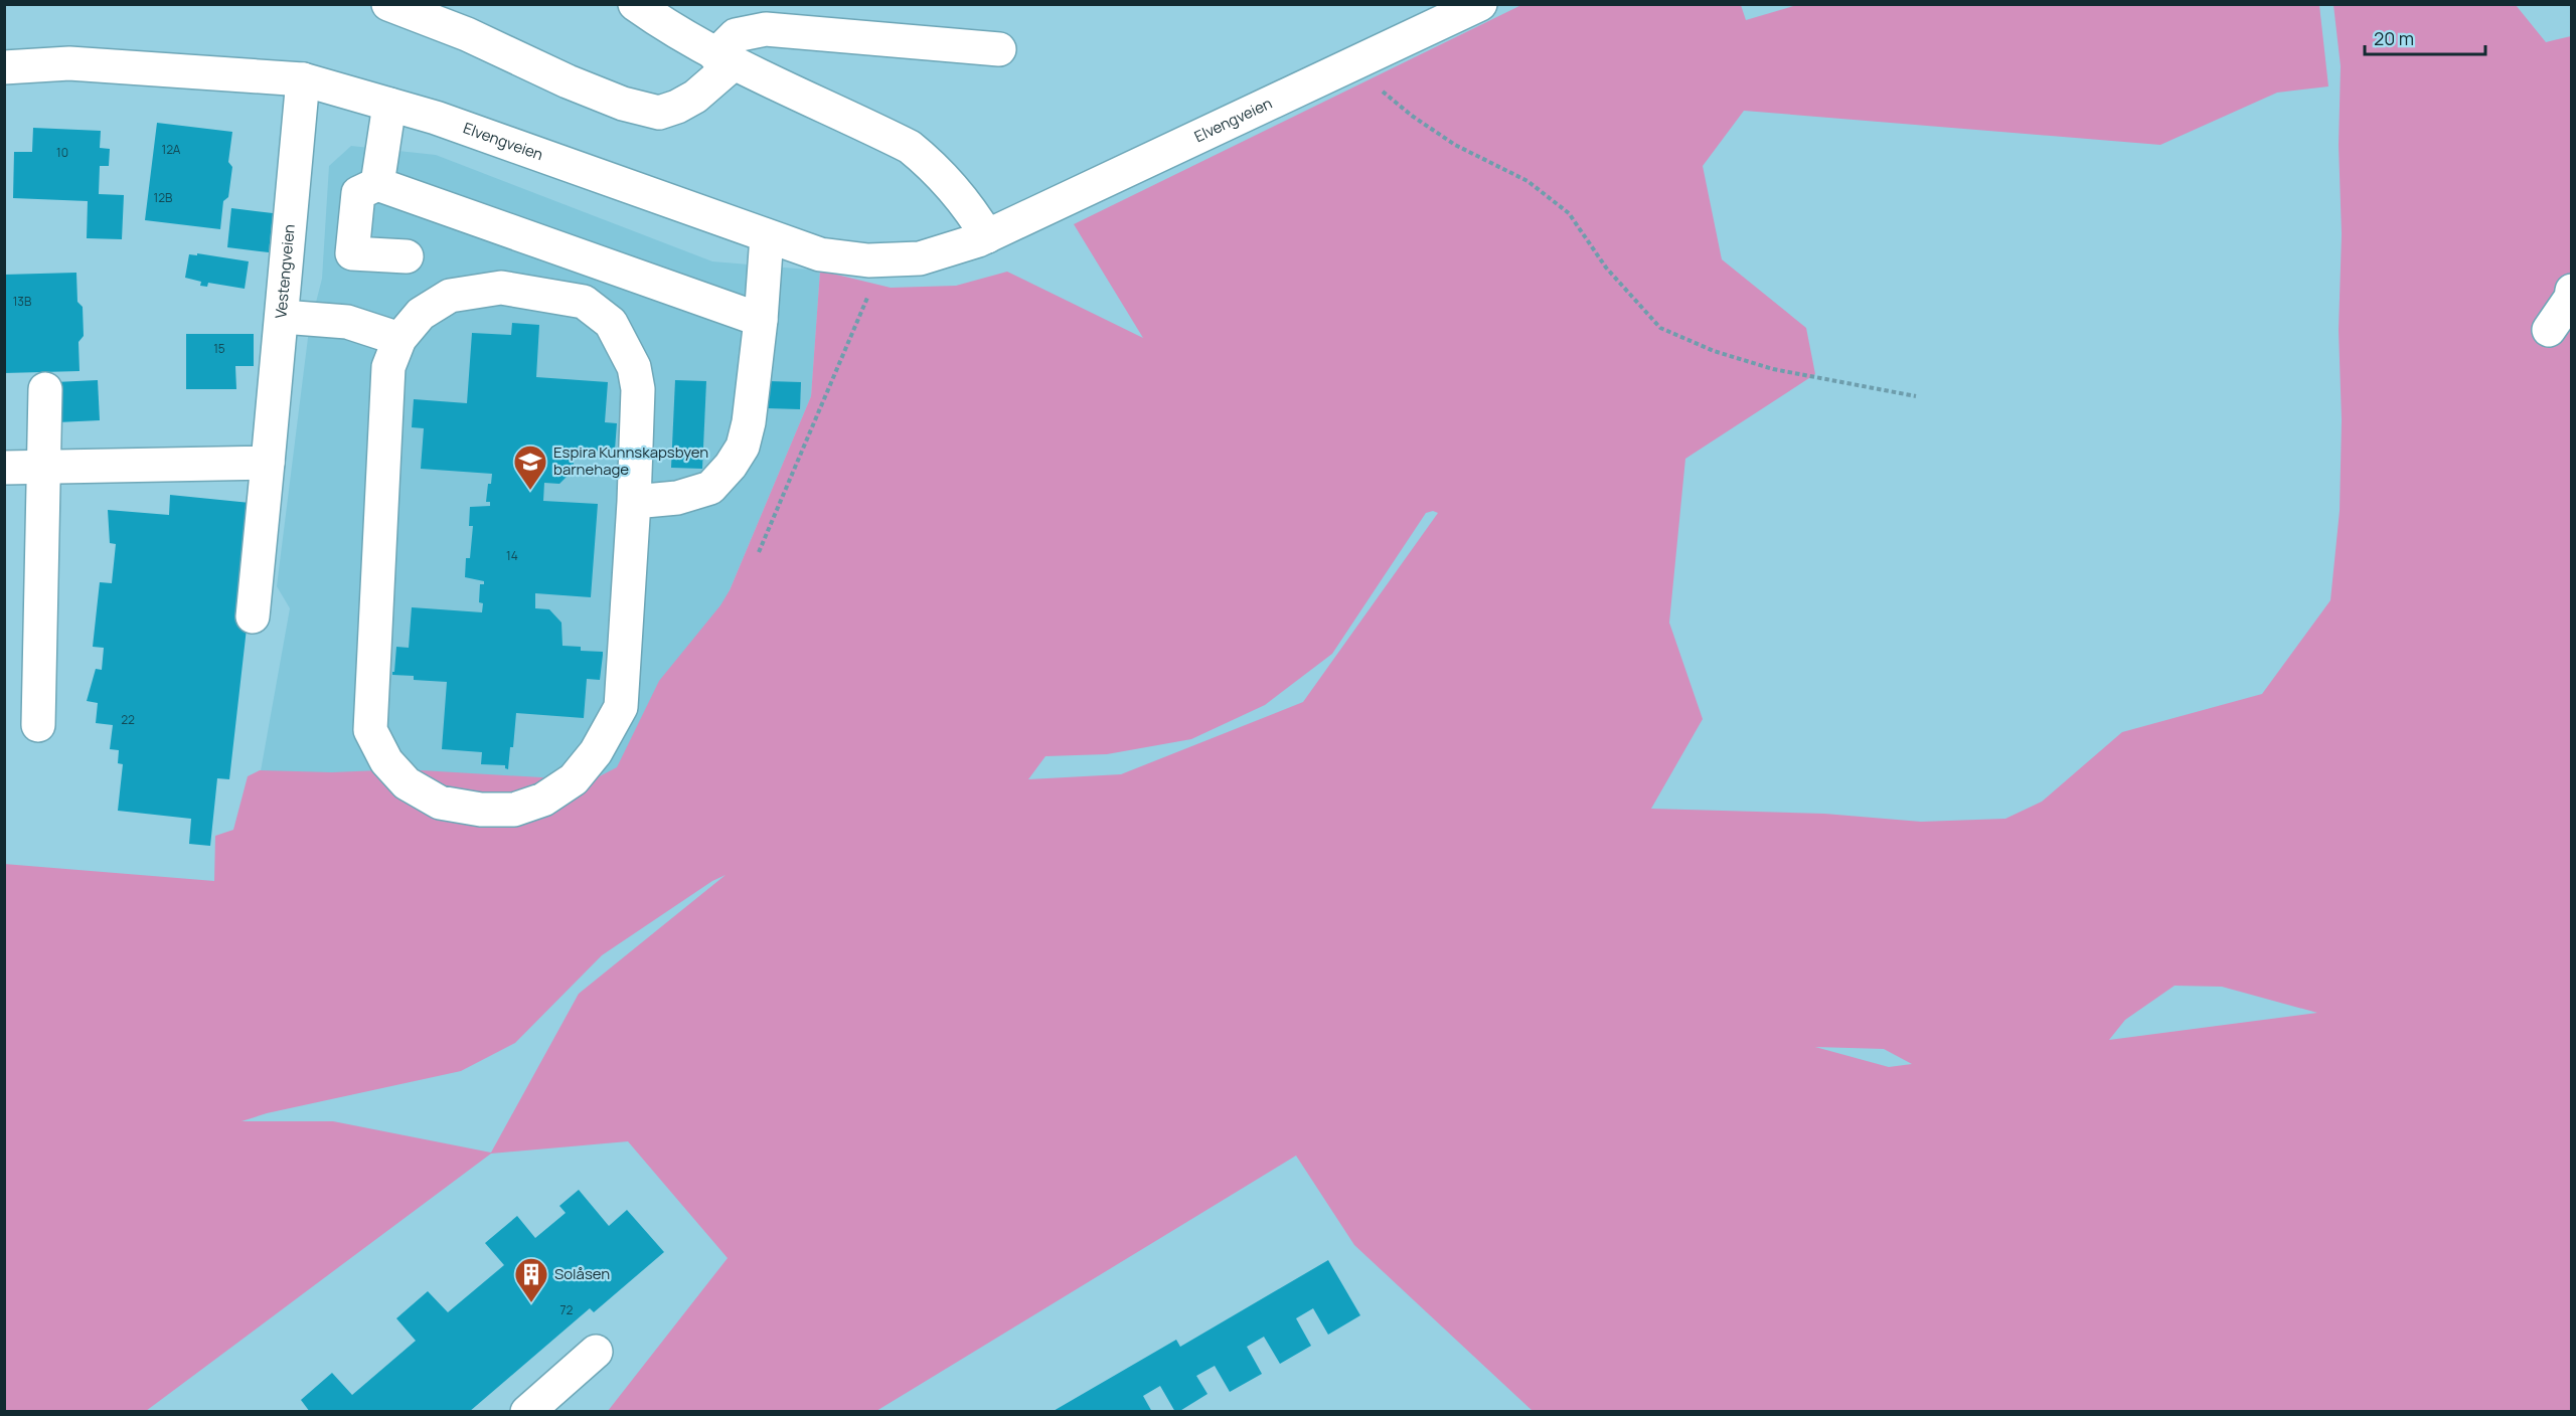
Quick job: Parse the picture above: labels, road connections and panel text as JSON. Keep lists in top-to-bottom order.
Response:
{
  "streets": {
    "street": ["Elvengveien", "Vestengveien"]
  },
  "crossings": [
    ["Elvengveien", "Vestengveien"]
  ],
  "places": {
    "school or university": ["Espira Kunnskapsbyen barnehage"],
    "building": ["Solåsen"]
  },
  "house_numbers": [
    "12A",
    "10",
    "12B",
    "13B",
    "15",
    "14",
    "22",
    "72"
  ],
  "scale_bar": "20 m"
}
